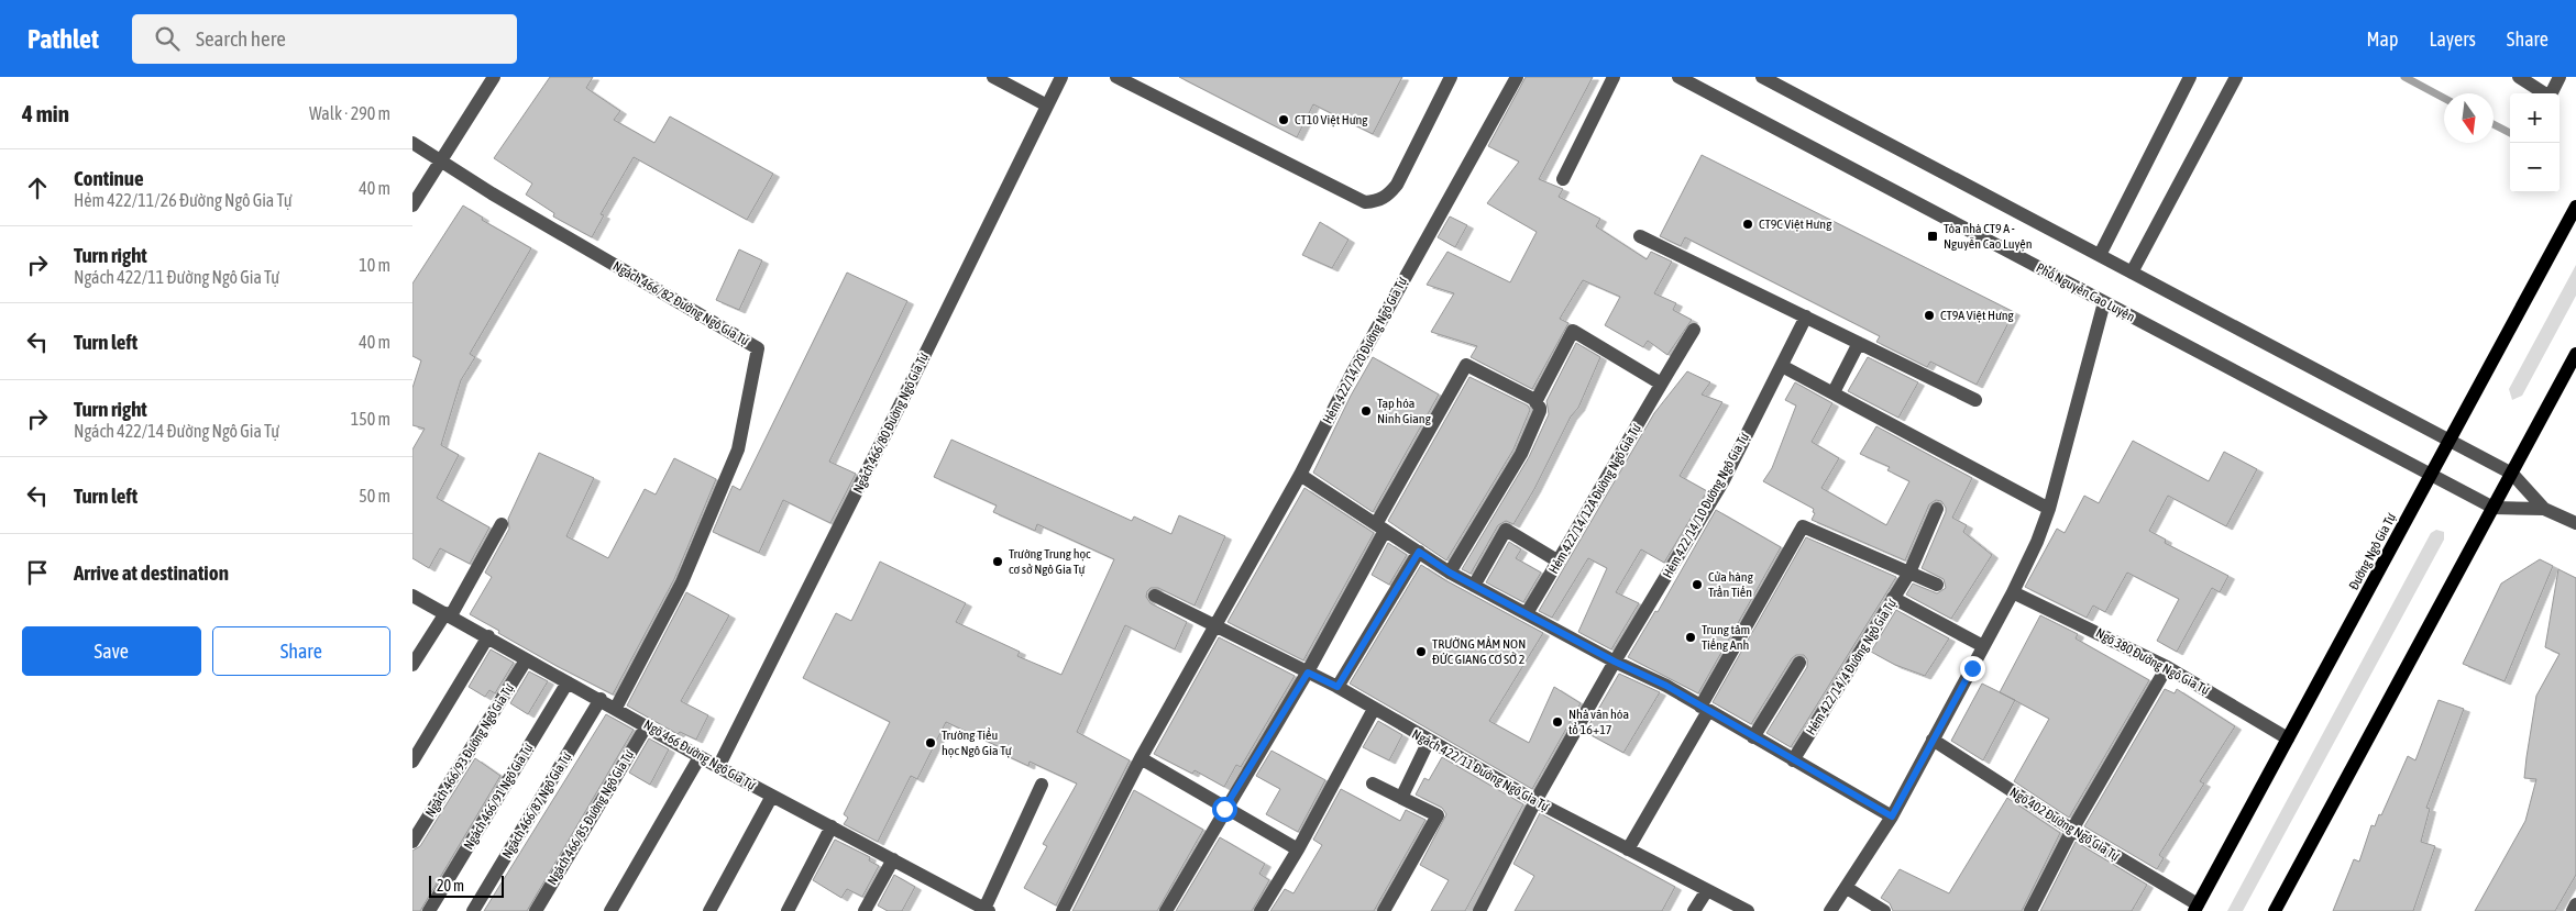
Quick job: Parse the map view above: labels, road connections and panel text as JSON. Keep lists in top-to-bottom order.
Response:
{
  "streets": {
    "main road": ["Đường Ngô Gia Tự"],
    "street": [
      "Phố Nguyễn Cao Luyện",
      "Ngách 466/82 Đường Ngô Gia Tự",
      "Hẻm 422/14/20 Đường Ngô Gia Tự",
      "Ngách 466/80 Đường Ngô Gia Tự",
      "Hẻm 422/14/12A Đường Ngô Gia Tự",
      "Hẻm 422/14/10 Đường Ngô Gia Tự",
      "Ngõ 380 Đường Ngô Gia Tự",
      "Hẻm 422/14/4 Đường Ngô Gia Tự",
      "Ngách 466/93 Đường Ngô Gia Tự",
      "Ngõ 466 Đường Ngô Gia Tự",
      "Ngách 422/11 Đường Ngô Gia Tự",
      "Ngách 466/91 Ngô Gia Tự",
      "Ngách 466/87 Ngô Gia Tự",
      "Ngách 466/85 Đường Ngô Gia Tự",
      "Ngõ 402 Đường Ngô Gia Tự"
    ]
  },
  "crossings": [
    ["Phố Nguyễn Cao Luyện", "Đường Ngô Gia Tự"],
    ["Ngách 466/82 Đường Ngô Gia Tự", "Ngõ 466 Đường Ngô Gia Tự"],
    ["Hẻm 422/14/20 Đường Ngô Gia Tự", "Ngách 422/11 Đường Ngô Gia Tự"],
    ["Ngách 466/80 Đường Ngô Gia Tự", "Ngõ 466 Đường Ngô Gia Tự"],
    ["Hẻm 422/14/10 Đường Ngô Gia Tự", "Ngách 422/11 Đường Ngô Gia Tự"],
    ["Đường Ngô Gia Tự", "Ngõ 380 Đường Ngô Gia Tự"],
    ["Đường Ngô Gia Tự", "Ngõ 402 Đường Ngô Gia Tự"],
    ["Ngách 466/93 Đường Ngô Gia Tự", "Ngõ 466 Đường Ngô Gia Tự"],
    ["Ngõ 466 Đường Ngô Gia Tự", "Ngách 466/91 Ngô Gia Tự"],
    ["Ngõ 466 Đường Ngô Gia Tự", "Ngách 466/87 Ngô Gia Tự"],
    ["Ngõ 466 Đường Ngô Gia Tự", "Ngách 466/85 Đường Ngô Gia Tự"]
  ],
  "places": {
    "other": [
      "CT10 Việt Hưng",
      "CT9C Việt Hưng",
      "CT9A Việt Hưng",
      "Tạp hóa Ninh Giang",
      "Trường Trung học cơ sở Ngô Gia Tự",
      "Cửa hàng Trần Tiến",
      "Trung tâm Tiếng Anh",
      "TRƯỜNG MẦM NON ĐỨC GIANG CƠ SỞ 2",
      "Nhà văn hóa tổ 16+17",
      "Trường Tiểu học Ngô Gia Tự"
    ],
    "transit": ["Tòa nhà CT9 A - Nguyễn Cao Luyện"]
  },
  "scale_bar": "20 m",
  "north": "bottom",
  "page": {
    "header": "Pathlet",
    "search": "Search here",
    "nav": ["Map", "Layers", "Share"],
    "heading": ["4 min", "Walk · 290 m"],
    "map_buttons": ["+", "−"],
    "list": [
      ["Continue", "Hẻm 422/11/26 Đường Ngô Gia Tự", "40 m"],
      ["Turn right", "Ngách 422/11 Đường Ngô Gia Tự", "10 m"],
      ["Turn left", "40 m"],
      ["Turn right", "Ngách 422/14 Đường Ngô Gia Tự", "150 m"],
      ["Turn left", "50 m"],
      "Arrive at destination"
    ],
    "buttons": ["Save", "Share"],
    "scale": "20 m"
  }
}
